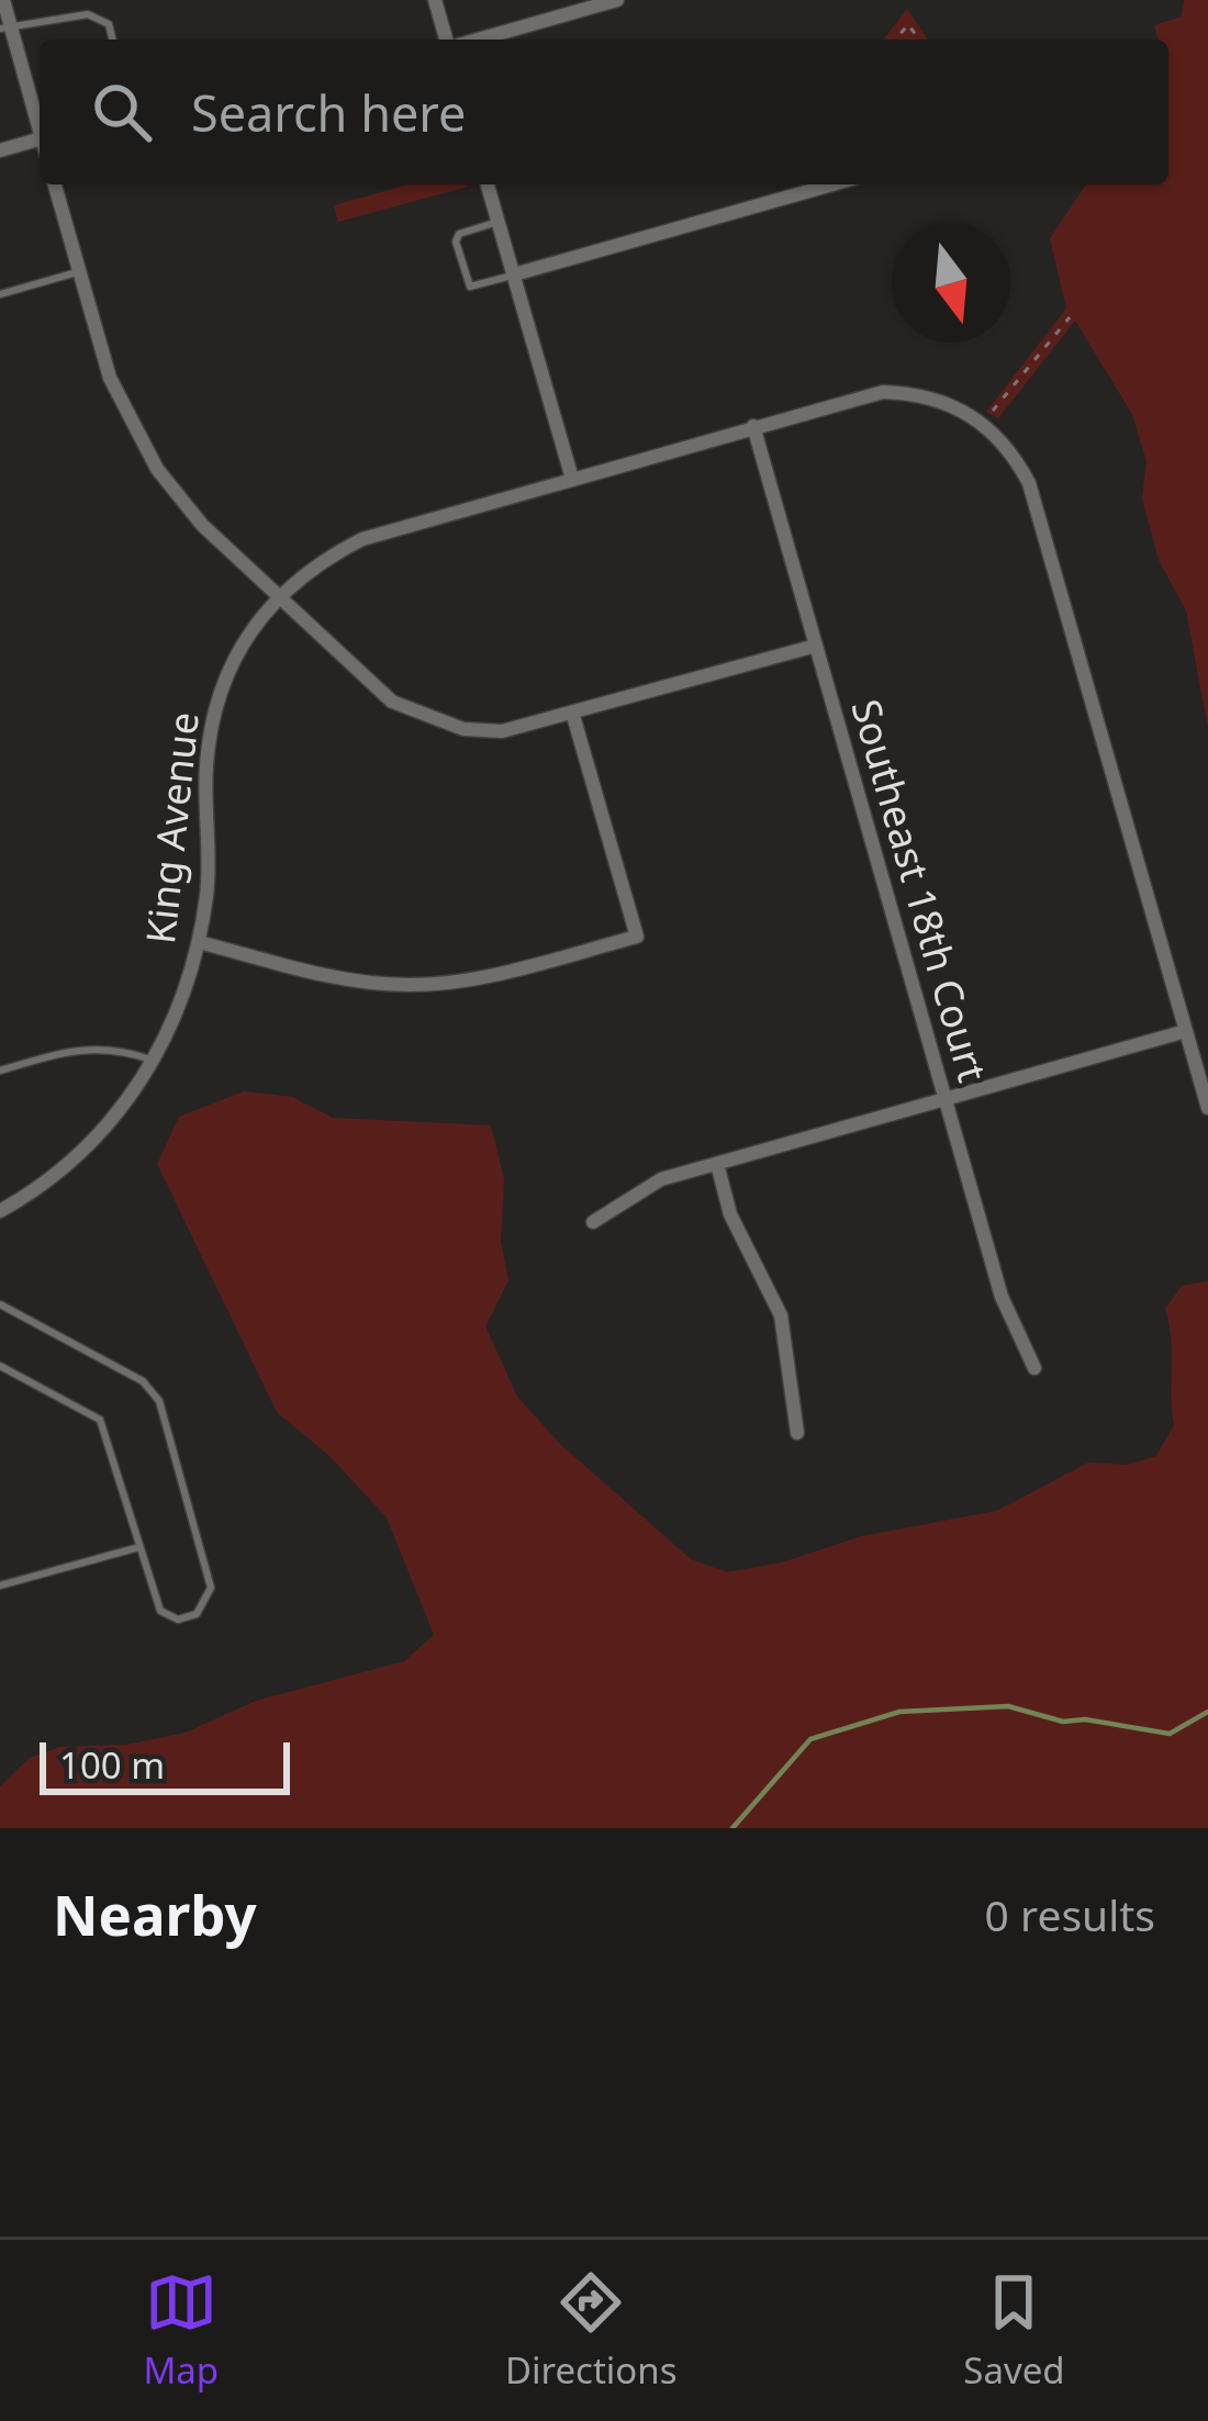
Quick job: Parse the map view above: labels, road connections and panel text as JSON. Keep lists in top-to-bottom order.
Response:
{
  "streets": {
    "street": ["King Avenue", "Southeast 18th Court"]
  },
  "crossings": [
    ["King Avenue", "Southeast 18th Court"]
  ],
  "scale_bar": "100 m",
  "north": "bottom",
  "page": {
    "search": "Search here",
    "scale": "100 m",
    "heading": ["Nearby", "0 results"],
    "nav": ["Map", "Directions", "Saved"]
  }
}
